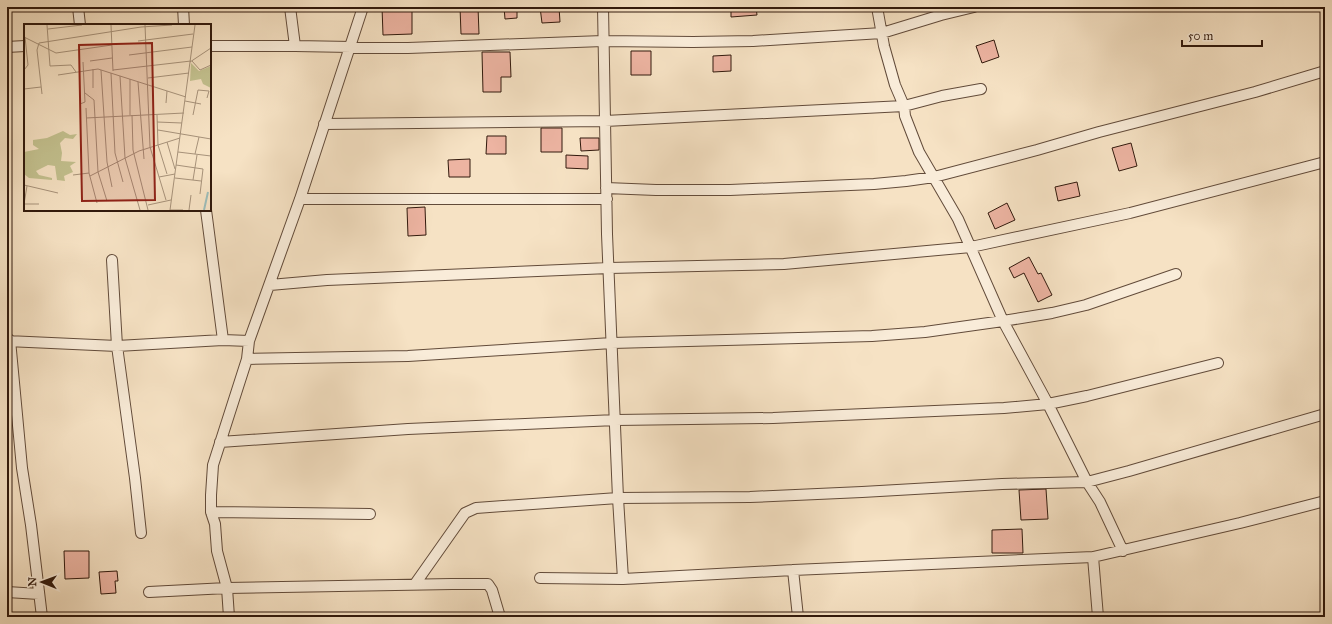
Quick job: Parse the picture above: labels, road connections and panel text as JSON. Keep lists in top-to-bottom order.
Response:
{
  "scale_bar": "50 m",
  "north": "left"
}
